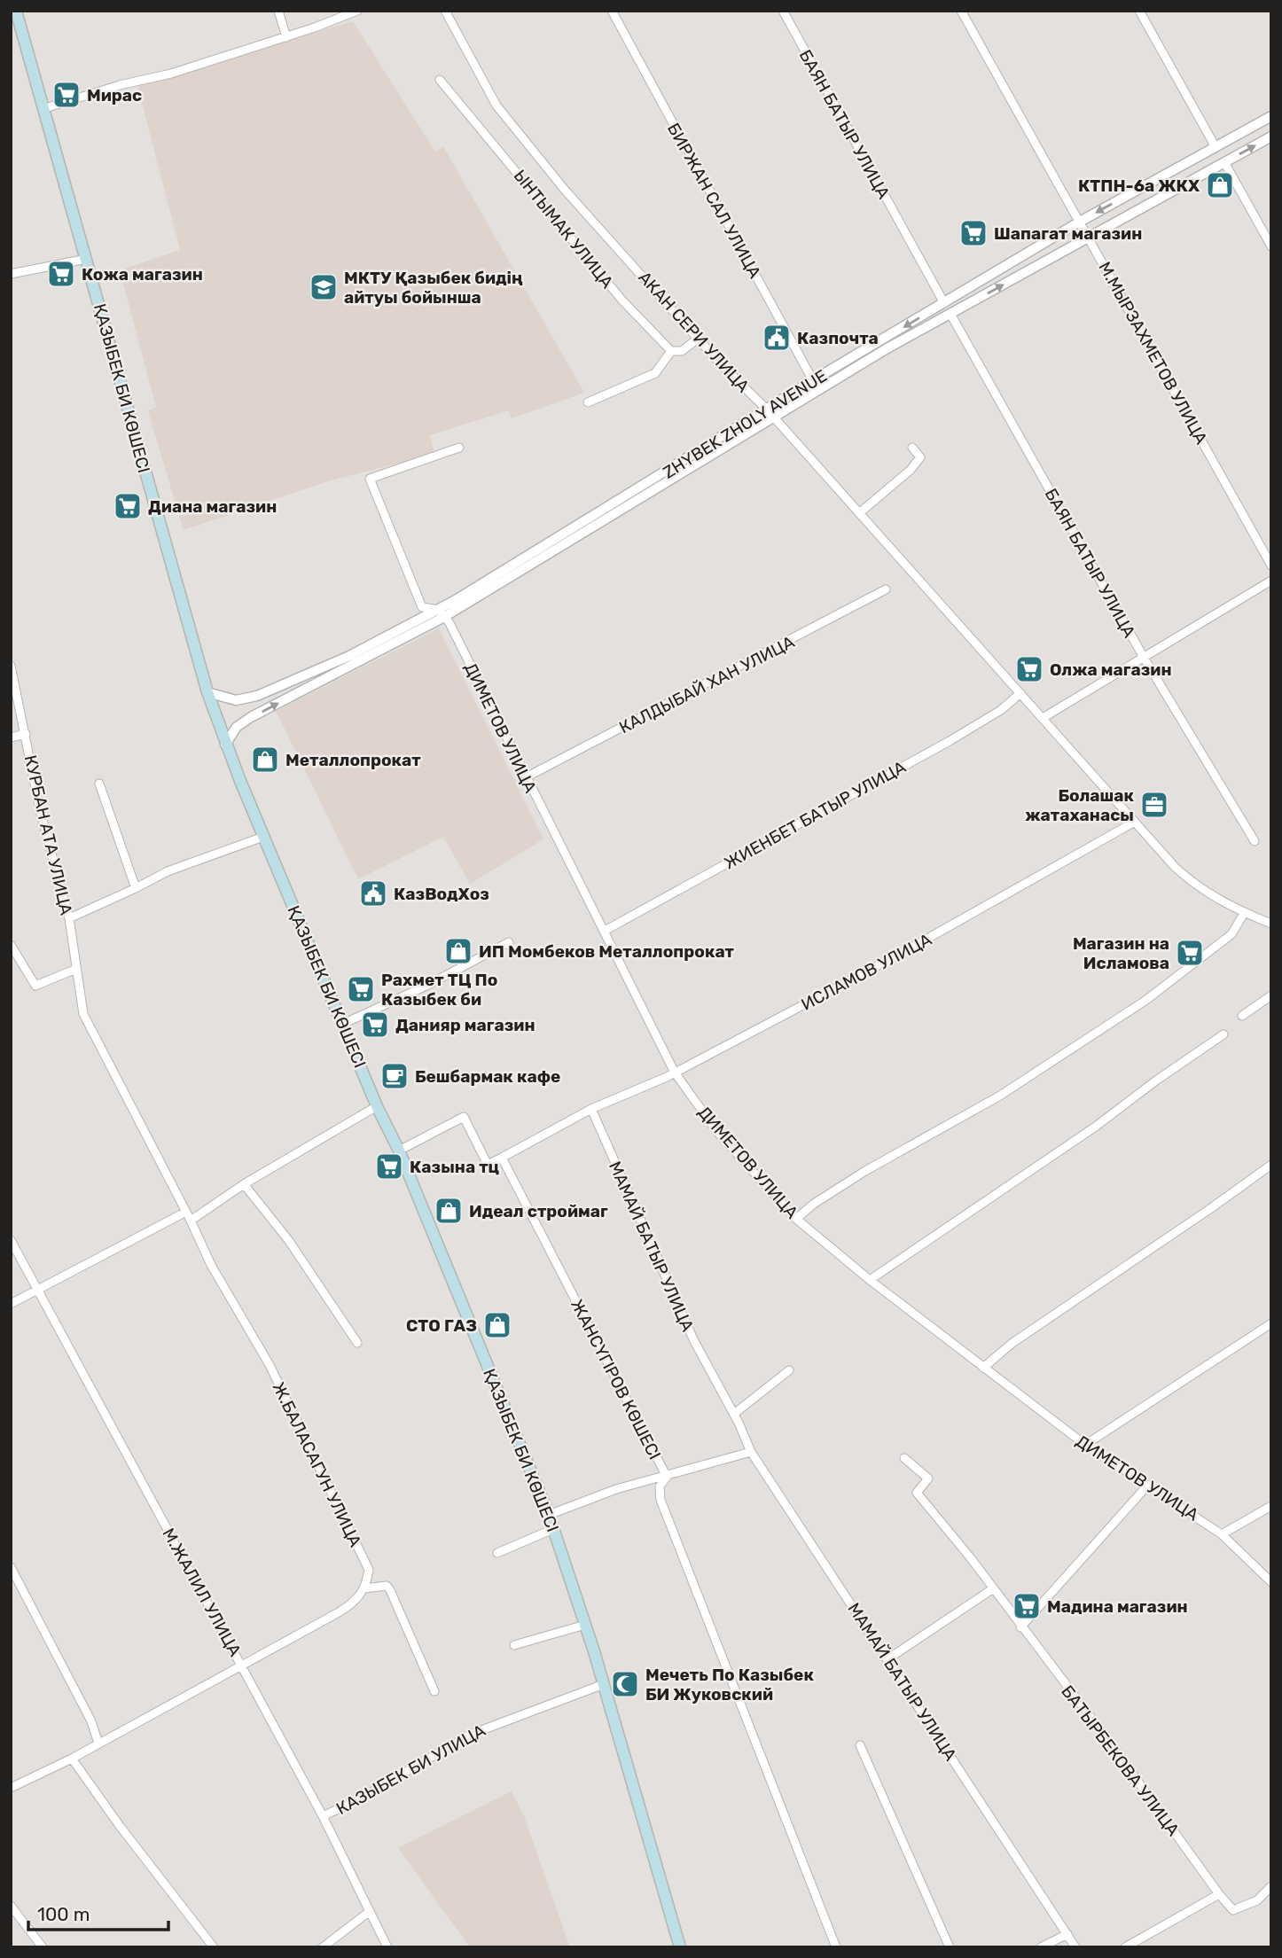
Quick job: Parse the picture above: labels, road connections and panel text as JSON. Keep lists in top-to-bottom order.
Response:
{
  "streets": {
    "main road": ["ҚАЗЫБЕК БИ КӨШЕСІ"],
    "street": [
      "БАЯН БАТЫР УЛИЦА",
      "БИРЖАН САЛ УЛИЦА",
      "ЫНТЫМАК УЛИЦА",
      "АКАН СЕРИ УЛИЦА",
      "М.МЫРЗАХМЕТОВ УЛИЦА",
      "ZHYBEK ZHOLY AVENUE",
      "КАЛДЫБАЙ ХАН УЛИЦА",
      "ДИМЕТОВ УЛИЦА",
      "ЖИЕНБЕТ БАТЫР УЛИЦА",
      "КУРБАН АТА УЛИЦА",
      "ИСЛАМОВ УЛИЦА",
      "МАМАЙ БАТЫР УЛИЦА",
      "ЖАНСҮГІРОВ КӨШЕСІ",
      "Ж.БАЛАСАГУН УЛИЦА",
      "М.ЖАЛИЛ УЛИЦА",
      "БАТЫРБЕКОВА УЛИЦА",
      "КАЗЫБЕК БИ УЛИЦА"
    ]
  },
  "crossings": [
    ["БАЯН БАТЫР УЛИЦА", "ZHYBEK ZHOLY AVENUE"],
    ["БИРЖАН САЛ УЛИЦА", "ZHYBEK ZHOLY AVENUE"],
    ["АКАН СЕРИ УЛИЦА", "ZHYBEK ZHOLY AVENUE"],
    ["АКАН СЕРИ УЛИЦА", "ЖИЕНБЕТ БАТЫР УЛИЦА"],
    ["АКАН СЕРИ УЛИЦА", "ИСЛАМОВ УЛИЦА"],
    ["М.МЫРЗАХМЕТОВ УЛИЦА", "ZHYBEK ZHOLY AVENUE"],
    ["ҚАЗЫБЕК БИ КӨШЕСІ", "ZHYBEK ZHOLY AVENUE"],
    ["ҚАЗЫБЕК БИ КӨШЕСІ", "КАЗЫБЕК БИ УЛИЦА"],
    ["ZHYBEK ZHOLY AVENUE", "ДИМЕТОВ УЛИЦА"],
    ["КАЛДЫБАЙ ХАН УЛИЦА", "ДИМЕТОВ УЛИЦА"],
    ["ДИМЕТОВ УЛИЦА", "ЖИЕНБЕТ БАТЫР УЛИЦА"],
    ["ДИМЕТОВ УЛИЦА", "ИСЛАМОВ УЛИЦА"],
    ["КУРБАН АТА УЛИЦА", "Ж.БАЛАСАГУН УЛИЦА"],
    ["ИСЛАМОВ УЛИЦА", "МАМАЙ БАТЫР УЛИЦА"],
    ["ИСЛАМОВ УЛИЦА", "ЖАНСҮГІРОВ КӨШЕСІ"],
    ["М.ЖАЛИЛ УЛИЦА", "КАЗЫБЕК БИ УЛИЦА"]
  ],
  "places": {
    "supermarket": [
      "Мирас",
      "Шапагат магазин",
      "Кожа магазин",
      "Диана магазин",
      "Олжа магазин",
      "Магазин на Исламова",
      "Рахмет ТЦ По Казыбек би",
      "Данияр магазин",
      "Казына тц",
      "Мадина магазин"
    ],
    "shop": [
      "КТПН-6а ЖКХ",
      "Металлопрокат",
      "ИП Момбеков Металлопрокат",
      "Идеал строймаг",
      "СТО ГАЗ"
    ],
    "school or university": ["МКТУ Қазыбек бидің айтуы бойынша"],
    "public building": ["Казпочта", "КазВодХоз"],
    "office": ["Болашак жатаханасы"],
    "cafe": ["Бешбармак кафе"],
    "mosque": ["Мечеть По Казыбек БИ Жуковский"]
  },
  "scale_bar": "100 m"
}
